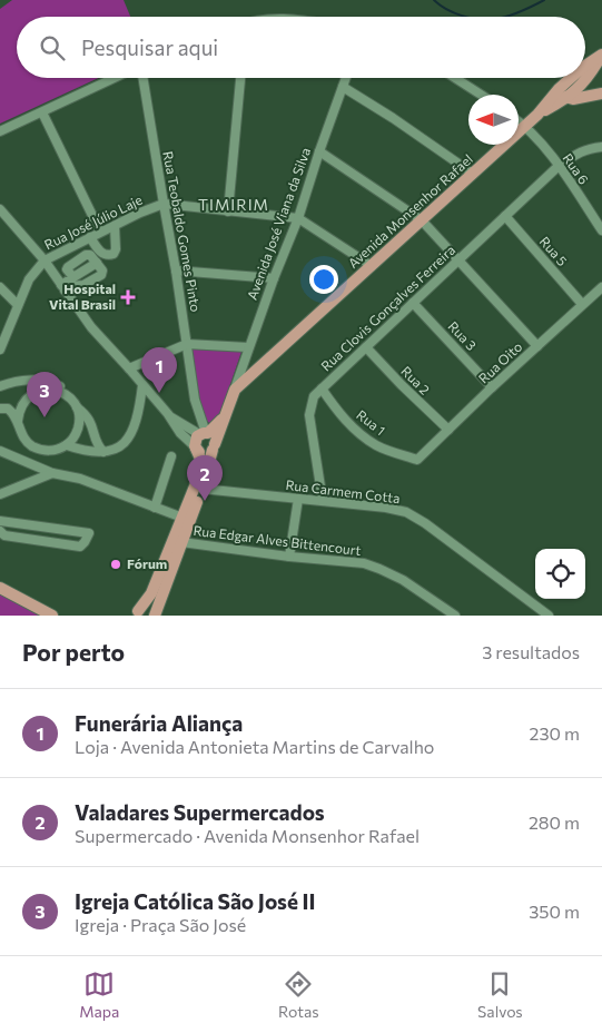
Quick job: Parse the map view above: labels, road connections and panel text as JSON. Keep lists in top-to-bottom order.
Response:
{
  "streets": {
    "main road": ["Avenida Monsenhor Rafael"],
    "street": [
      "Rua 6",
      "Rua José Júlio Laje",
      "Avenida José Viana da Silva",
      "Rua Teobaldo Gomes Pinto",
      "Rua 5",
      "Rua Clovis Gonçalves Ferreira",
      "Rua 3",
      "Rua Oito",
      "Rua 2",
      "Rua 1",
      "Rua Carmem Cotta",
      "Rua Edgar Alves Bittencourt"
    ]
  },
  "crossings": [
    ["Rua 6", "Avenida Monsenhor Rafael"],
    ["Rua 6", "Rua Clovis Gonçalves Ferreira"],
    ["Avenida Monsenhor Rafael", "Rua José Júlio Laje"],
    ["Avenida Monsenhor Rafael", "Avenida José Viana da Silva"],
    ["Avenida Monsenhor Rafael", "Rua Teobaldo Gomes Pinto"],
    ["Avenida Monsenhor Rafael", "Rua Carmem Cotta"],
    ["Avenida Monsenhor Rafael", "Rua Edgar Alves Bittencourt"],
    ["Rua José Júlio Laje", "Avenida José Viana da Silva"],
    ["Rua José Júlio Laje", "Rua Teobaldo Gomes Pinto"],
    ["Rua 5", "Rua Clovis Gonçalves Ferreira"],
    ["Rua 5", "Rua Oito"],
    ["Rua Clovis Gonçalves Ferreira", "Rua 3"],
    ["Rua Clovis Gonçalves Ferreira", "Rua 2"],
    ["Rua Clovis Gonçalves Ferreira", "Rua 1"],
    ["Rua Clovis Gonçalves Ferreira", "Rua Carmem Cotta"],
    ["Rua 3", "Rua Oito"],
    ["Rua Oito", "Rua 2"],
    ["Rua Oito", "Rua 1"]
  ],
  "districts": ["TIMIRIM"],
  "places": {
    "health": ["Hospital Vital Brasil"],
    "other": ["Fórum"]
  },
  "north": "left",
  "page": {
    "search": "Pesquisar aqui",
    "pins": ["1", "3", "2"],
    "heading": ["Por perto", "3 resultados"],
    "list": [
      {
        "mark": "1",
        "name": "Funerária Aliança",
        "note": "Loja · Avenida Antonieta Martins de Carvalho",
        "value": "230 m"
      },
      {
        "mark": "2",
        "name": "Valadares Supermercados",
        "note": "Supermercado · Avenida Monsenhor Rafael",
        "value": "280 m"
      },
      {
        "mark": "3",
        "name": "Igreja Católica São José II",
        "note": "Igreja · Praça São José",
        "value": "350 m"
      }
    ],
    "nav": ["Mapa", "Rotas", "Salvos"]
  }
}
